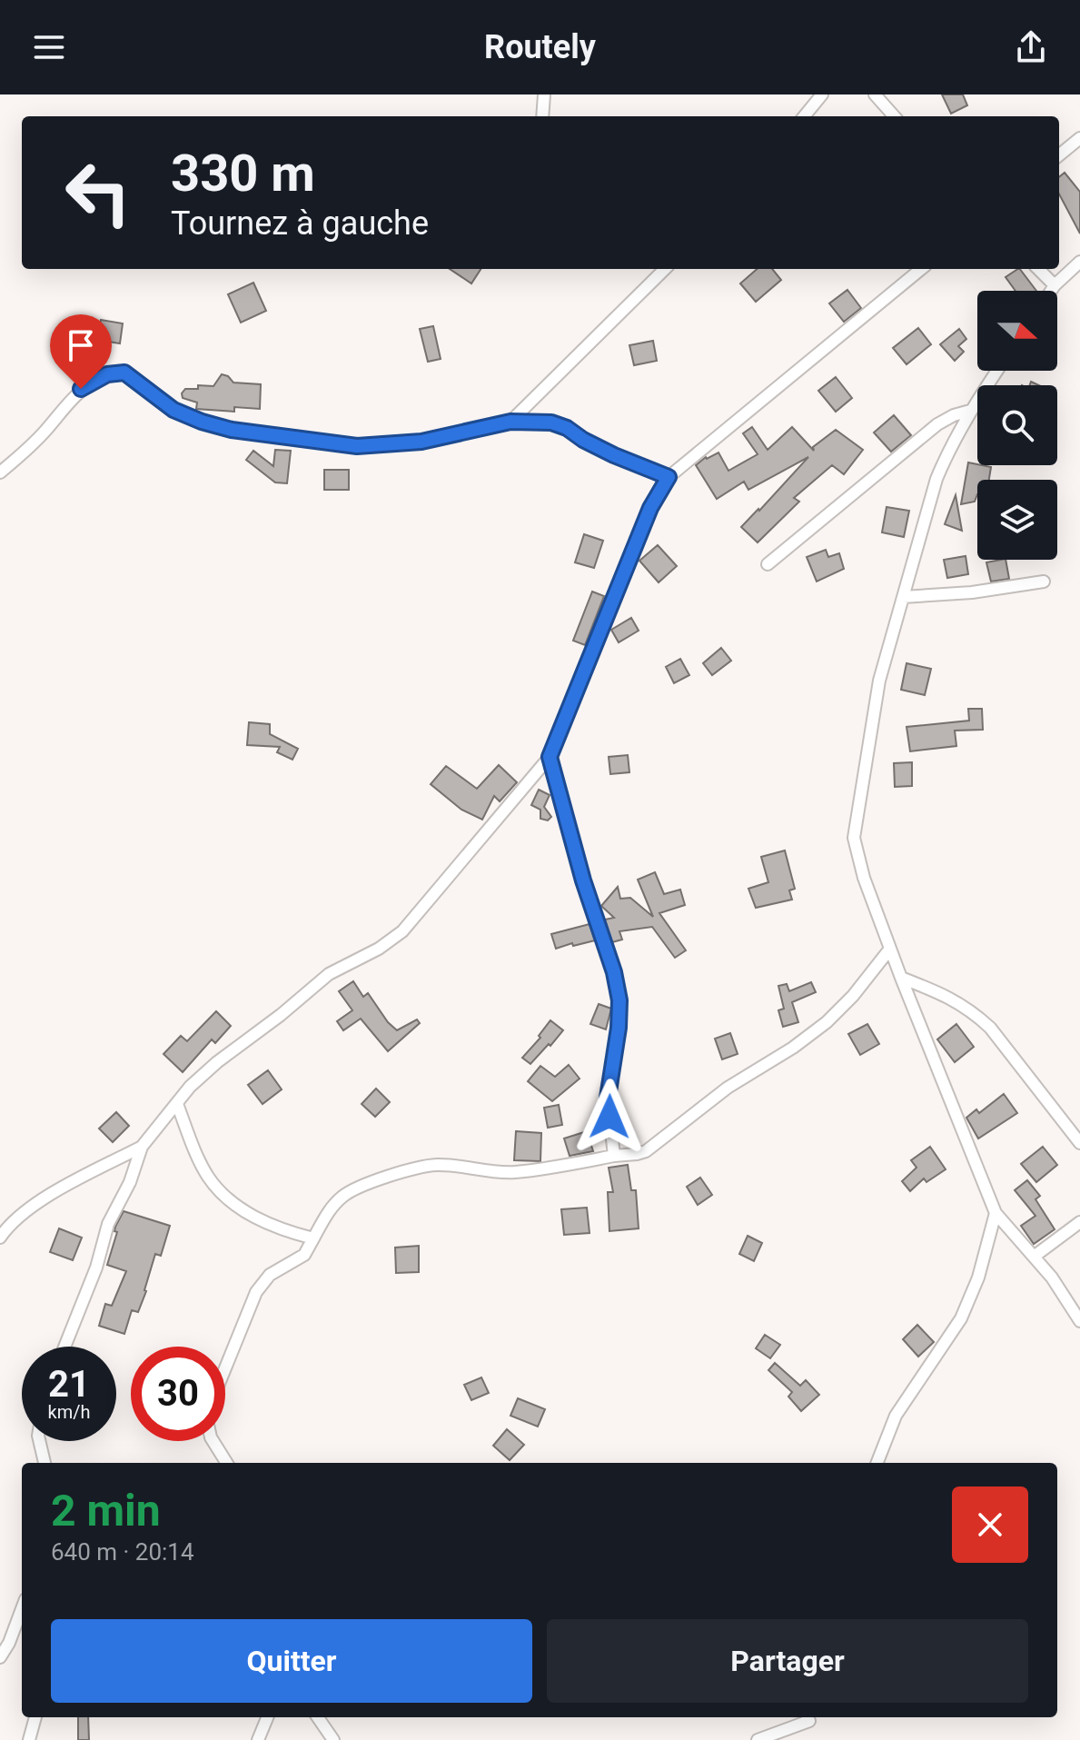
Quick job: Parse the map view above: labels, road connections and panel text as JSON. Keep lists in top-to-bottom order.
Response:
{
  "north": "right",
  "page": {
    "header": "Routely",
    "turn": ["330 m", "Tournez à gauche"],
    "speed": "21 km/h",
    "limit": "30",
    "heading": ["2 min", "640 m · 20:14"],
    "buttons": ["Quitter", "Partager"]
  }
}
